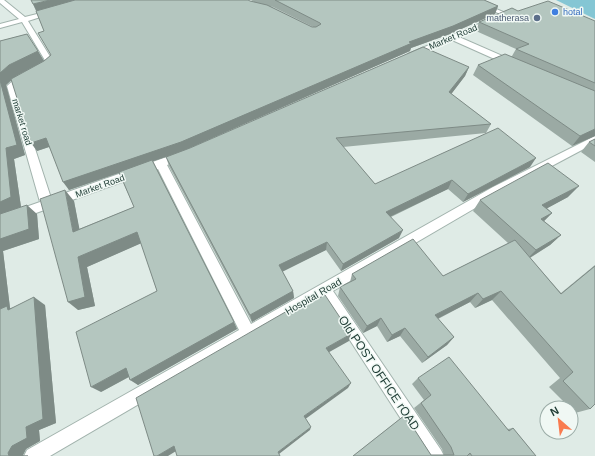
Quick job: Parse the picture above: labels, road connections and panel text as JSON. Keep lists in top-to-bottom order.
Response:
{
  "streets": {
    "street": [
      "Market Road",
      "market road",
      "Hospital Road",
      "Old POST OFFICE rOAD"
    ]
  },
  "crossings": [
    ["Market Road", "market road"],
    ["Hospital Road", "Old POST OFFICE rOAD"]
  ],
  "places": ["hotal", "matherasa"],
  "north": "top left"
}
